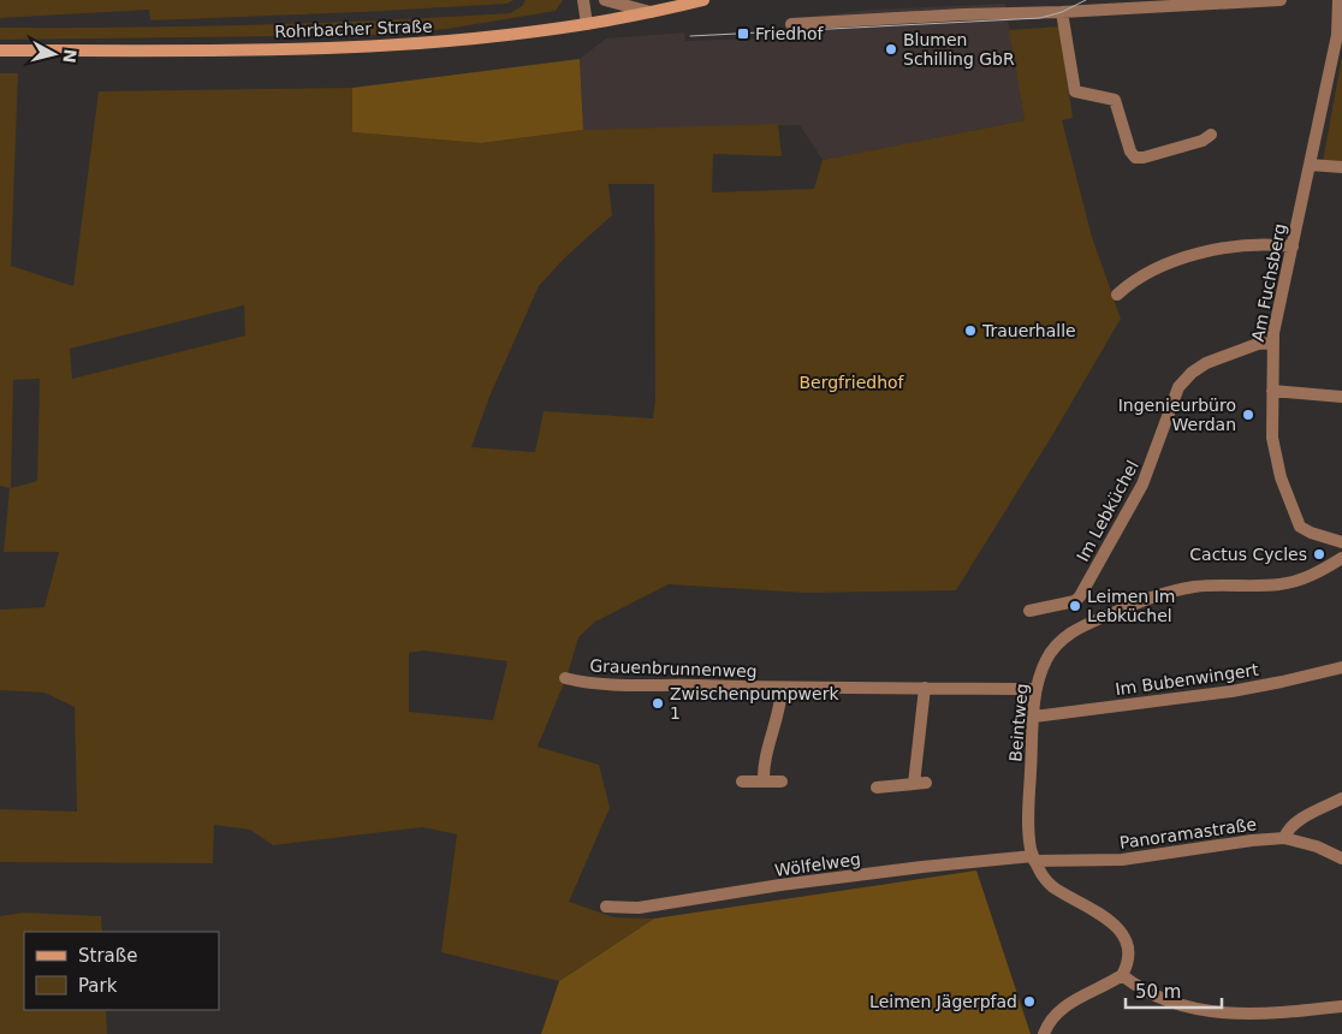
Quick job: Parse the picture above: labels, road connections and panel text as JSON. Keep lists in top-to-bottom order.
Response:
{
  "streets": {
    "main road": ["Rohrbacher Straße"],
    "street": [
      "Am Fuchsberg",
      "Im Lebküchel",
      "Grauenbrunnenweg",
      "Im Bubenwingert",
      "Beintweg",
      "Panoramastraße",
      "Wölfelweg"
    ]
  },
  "crossings": [
    ["Am Fuchsberg", "Im Lebküchel"],
    ["Grauenbrunnenweg", "Beintweg"],
    ["Im Bubenwingert", "Beintweg"],
    ["Beintweg", "Panoramastraße"],
    ["Beintweg", "Wölfelweg"],
    ["Panoramastraße", "Wölfelweg"]
  ],
  "parks": ["Bergfriedhof"],
  "places": {
    "transit": ["Friedhof"],
    "other": [
      "Blumen Schilling GbR",
      "Trauerhalle",
      "Ingenieurbüro Werdan",
      "Cactus Cycles",
      "Leimen Im Lebküchel",
      "Zwischenpumpwerk 1",
      "Leimen Jägerpfad"
    ]
  },
  "legend": ["Straße", "Park"],
  "scale_bar": "50 m",
  "north": "right"
}
